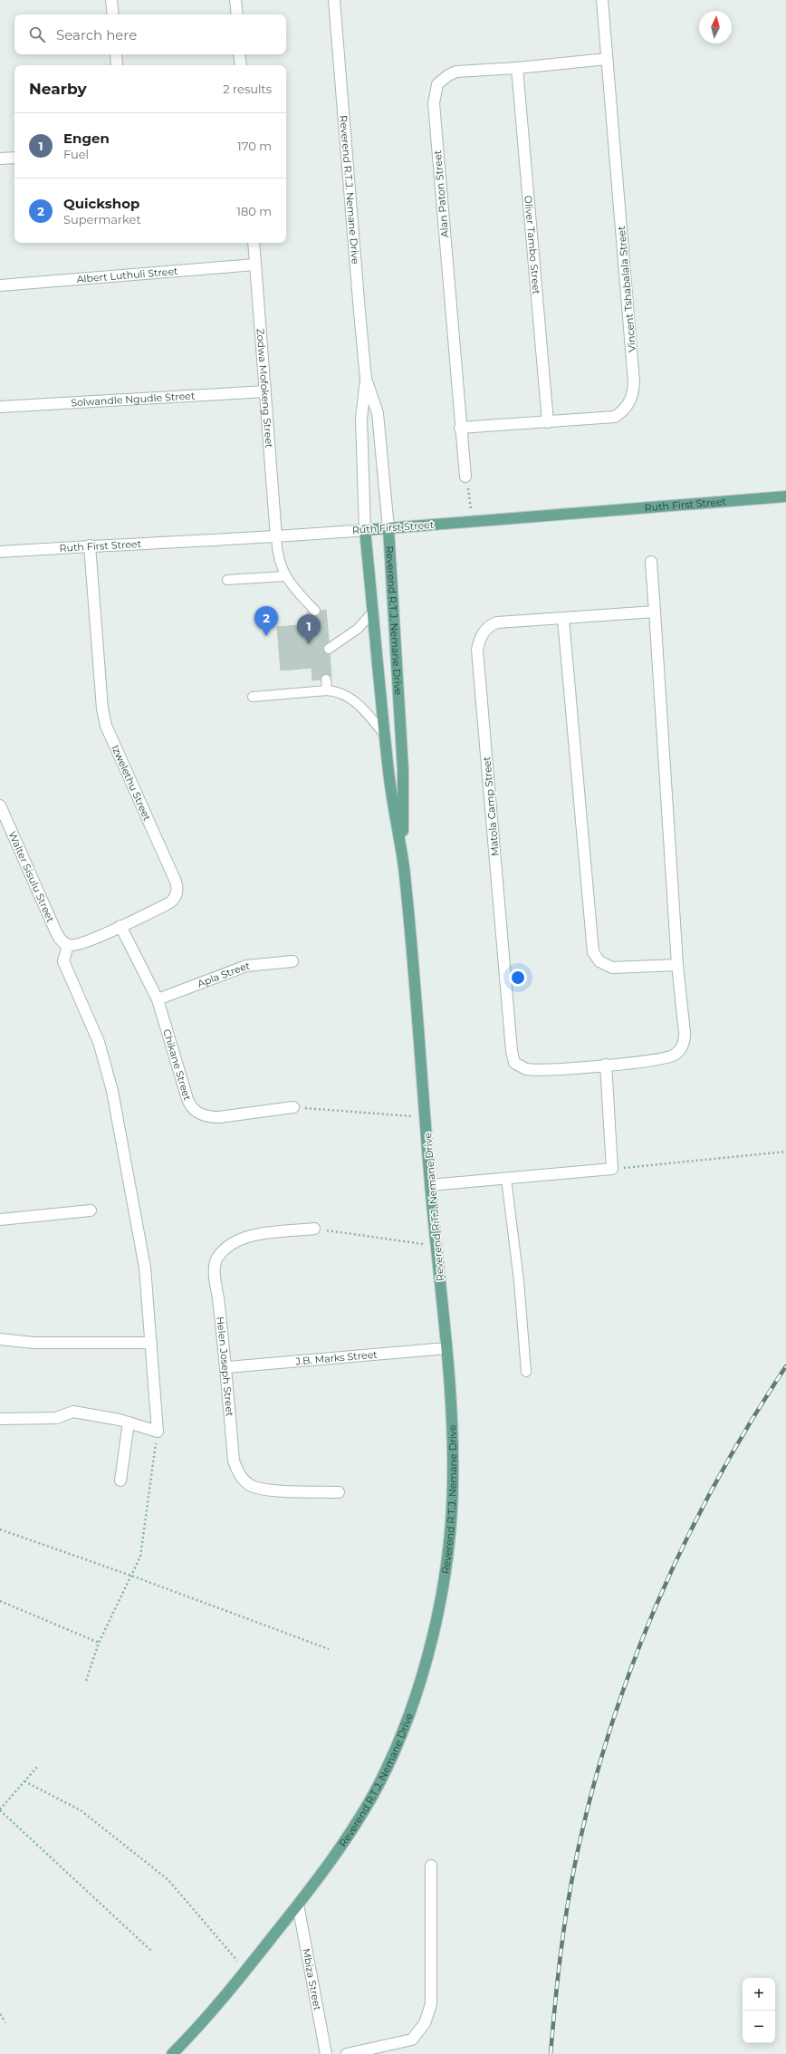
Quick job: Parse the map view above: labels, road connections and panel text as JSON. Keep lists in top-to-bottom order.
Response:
{
  "streets": {
    "main road": ["Reverend R.T.J. Nemane Drive", "Ruth First Street"],
    "street": [
      "Alan Paton Street",
      "Oliver Tambo Street",
      "Albert Luthuli Street",
      "Vincent Tshabalala Street",
      "Zodwa Mofokeng Street",
      "Solwandle Ngudle Street",
      "Izwelethu Street",
      "Matola Camp Street",
      "Walter Sisulu Street",
      "Apla Street",
      "Chikane Street",
      "J.B. Marks Street",
      "Helen Joseph Street",
      "Mbiza Street"
    ]
  },
  "crossings": [
    ["Reverend R.T.J. Nemane Drive", "Ruth First Street"],
    ["Reverend R.T.J. Nemane Drive", "J.B. Marks Street"],
    ["Reverend R.T.J. Nemane Drive", "Mbiza Street"],
    ["Alan Paton Street", "Oliver Tambo Street"],
    ["Alan Paton Street", "Vincent Tshabalala Street"],
    ["Oliver Tambo Street", "Vincent Tshabalala Street"],
    ["Albert Luthuli Street", "Zodwa Mofokeng Street"],
    ["Zodwa Mofokeng Street", "Solwandle Ngudle Street"],
    ["Zodwa Mofokeng Street", "Ruth First Street"],
    ["Ruth First Street", "Izwelethu Street"],
    ["Izwelethu Street", "Walter Sisulu Street"],
    ["Izwelethu Street", "Chikane Street"],
    ["Apla Street", "Chikane Street"],
    ["J.B. Marks Street", "Helen Joseph Street"]
  ],
  "north": "top",
  "page": {
    "search": "Search here",
    "heading": ["Nearby", "2 results"],
    "list": [
      {
        "mark": "1",
        "name": "Engen",
        "note": "Fuel",
        "value": "170 m"
      },
      {
        "mark": "2",
        "name": "Quickshop",
        "note": "Supermarket",
        "value": "180 m"
      }
    ],
    "pins": ["2", "1"],
    "map_buttons": ["+", "−"]
  }
}
